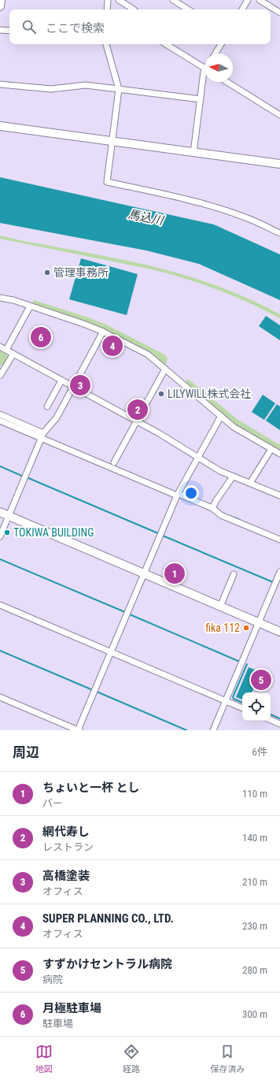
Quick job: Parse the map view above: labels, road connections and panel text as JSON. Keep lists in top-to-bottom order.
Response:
{
  "water": ["馬込川"],
  "places": [
    "管理事務所",
    "LILYWILL株式会社",
    "TOKIWA BUILDING",
    "fika 112"
  ],
  "north": "left",
  "page": {
    "search": "ここで検索",
    "pins": [
      "6",
      "4",
      "3",
      "2",
      "1",
      "5"
    ],
    "heading": ["周辺", "6件"],
    "list": [
      {
        "mark": "1",
        "name": "ちょいと一杯 とし",
        "note": "バー",
        "value": "110 m"
      },
      {
        "mark": "2",
        "name": "網代寿し",
        "note": "レストラン",
        "value": "140 m"
      },
      {
        "mark": "3",
        "name": "高橋塗装",
        "note": "オフィス",
        "value": "210 m"
      },
      {
        "mark": "4",
        "name": "SUPER PLANNING CO., LTD.",
        "note": "オフィス",
        "value": "230 m"
      },
      {
        "mark": "5",
        "name": "すずかけセントラル病院",
        "note": "病院",
        "value": "280 m"
      },
      {
        "mark": "6",
        "name": "月極駐車場",
        "note": "駐車場",
        "value": "300 m"
      }
    ],
    "nav": ["地図", "経路", "保存済み"]
  }
}
